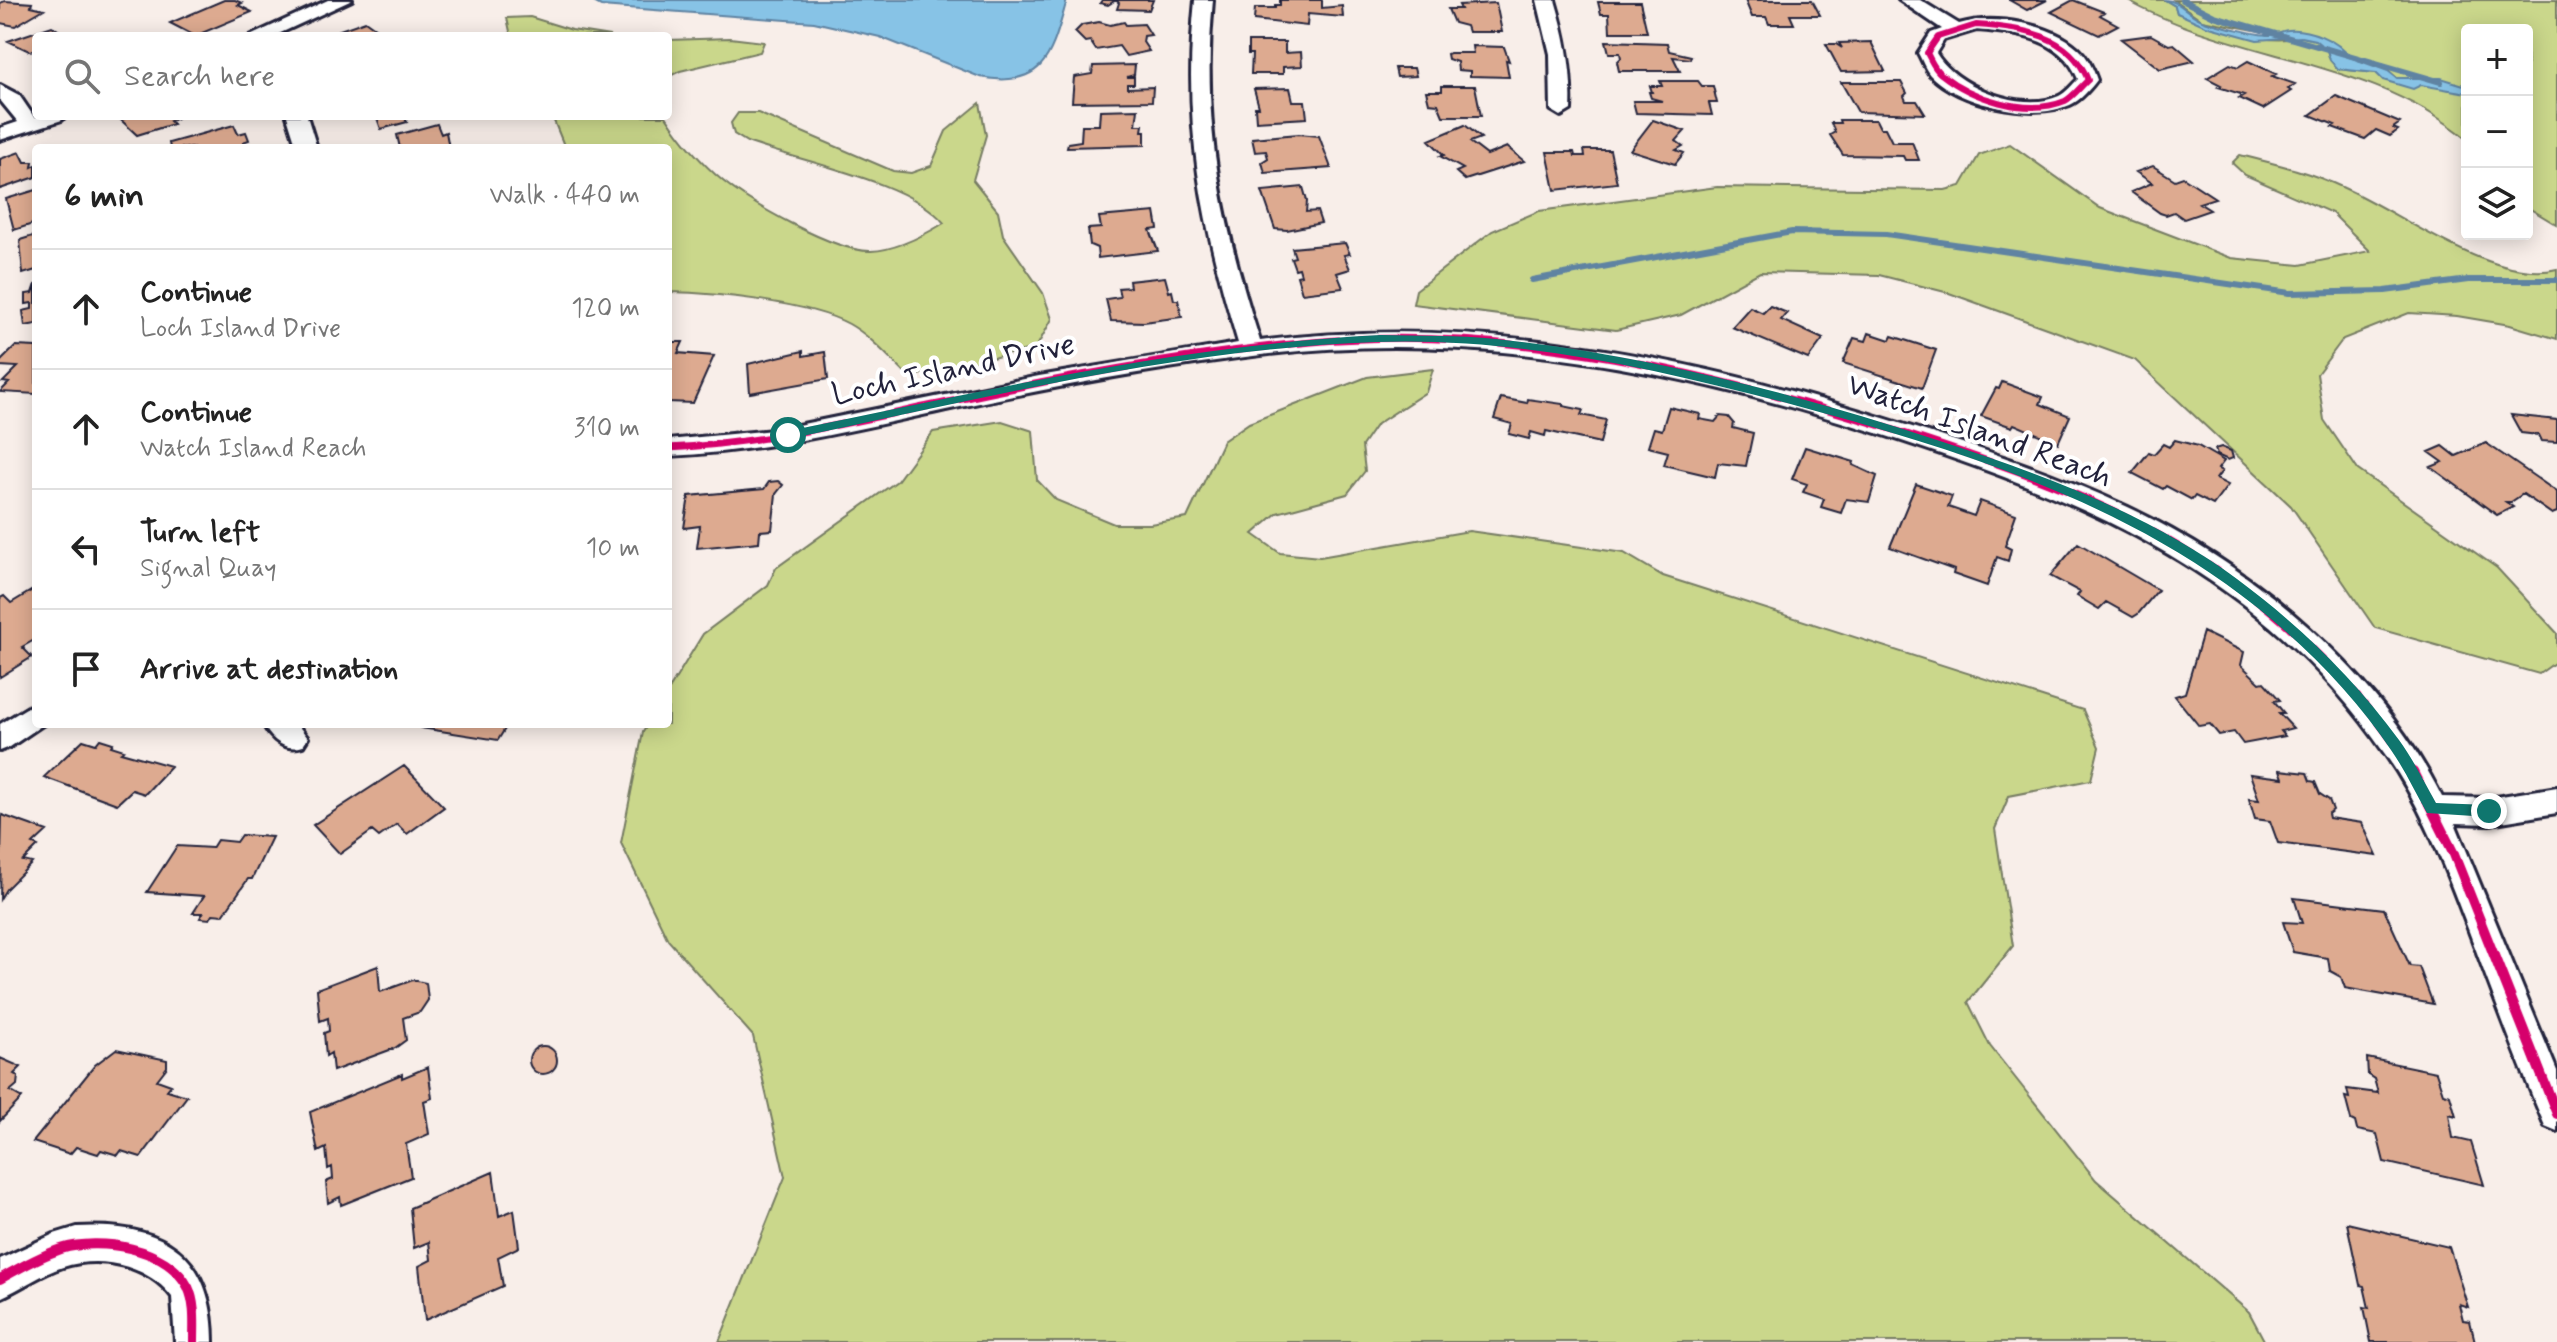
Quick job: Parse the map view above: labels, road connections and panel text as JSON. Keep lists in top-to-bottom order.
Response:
{
  "streets": {
    "street": ["Loch Island Drive", "Watch Island Reach"]
  },
  "crossings": [
    ["Loch Island Drive", "Watch Island Reach"]
  ],
  "page": {
    "map_buttons": ["+", "−"],
    "search": "Search here",
    "heading": ["6 min", "Walk · 440 m"],
    "list": [
      ["Continue", "Loch Island Drive", "120 m"],
      ["Continue", "Watch Island Reach", "310 m"],
      ["Turn left", "Signal Quay", "10 m"],
      "Arrive at destination"
    ]
  }
}
